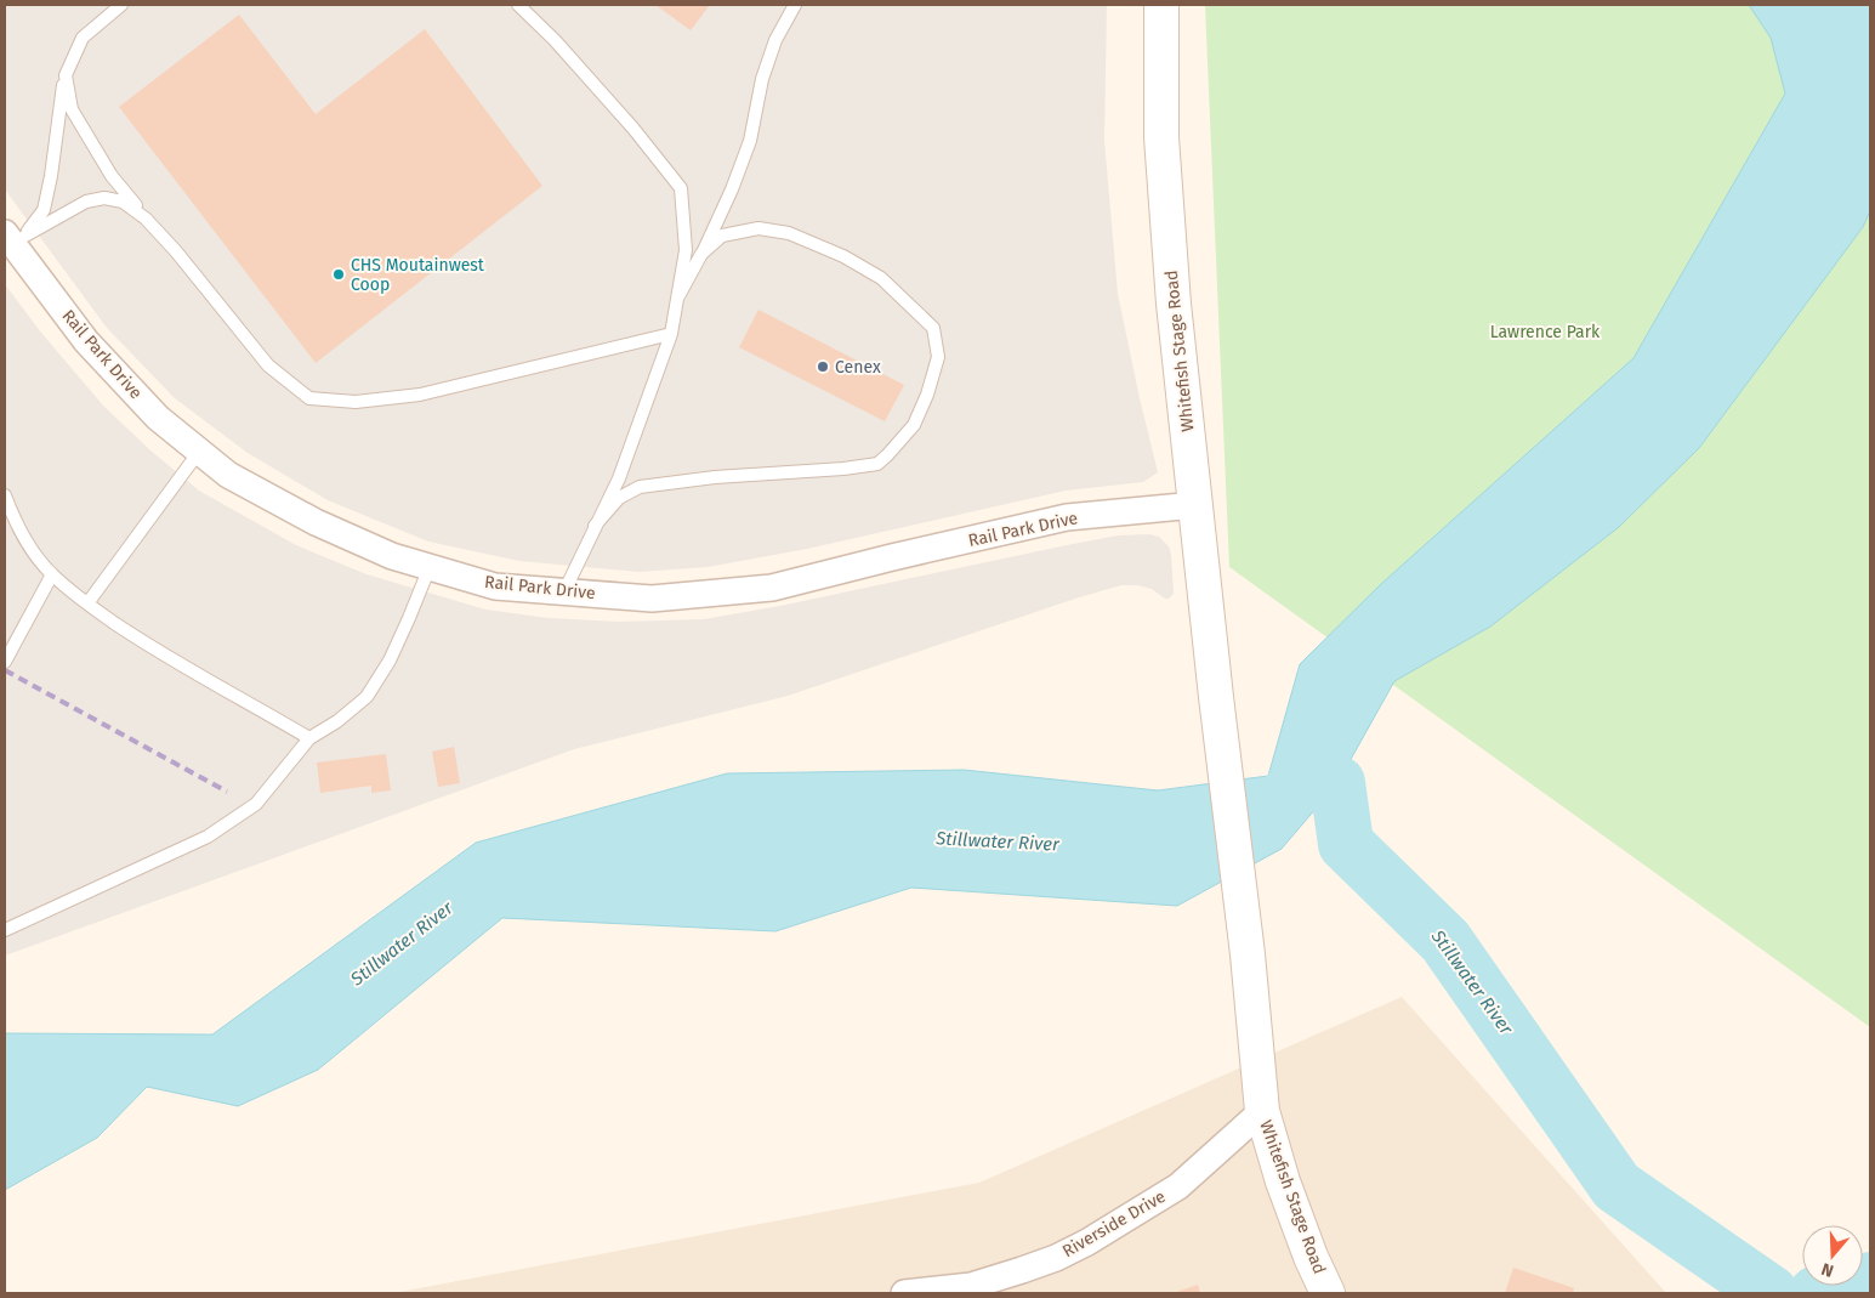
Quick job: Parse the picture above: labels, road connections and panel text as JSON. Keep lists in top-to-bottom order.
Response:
{
  "streets": {
    "main road": ["Whitefish Stage Road"],
    "street": ["Rail Park Drive", "Riverside Drive"]
  },
  "crossings": [
    ["Whitefish Stage Road", "Rail Park Drive"],
    ["Whitefish Stage Road", "Riverside Drive"]
  ],
  "water": ["Stillwater River"],
  "parks": ["Lawrence Park"],
  "places": ["CHS Moutainwest Coop", "Cenex"],
  "north": "bottom"
}
